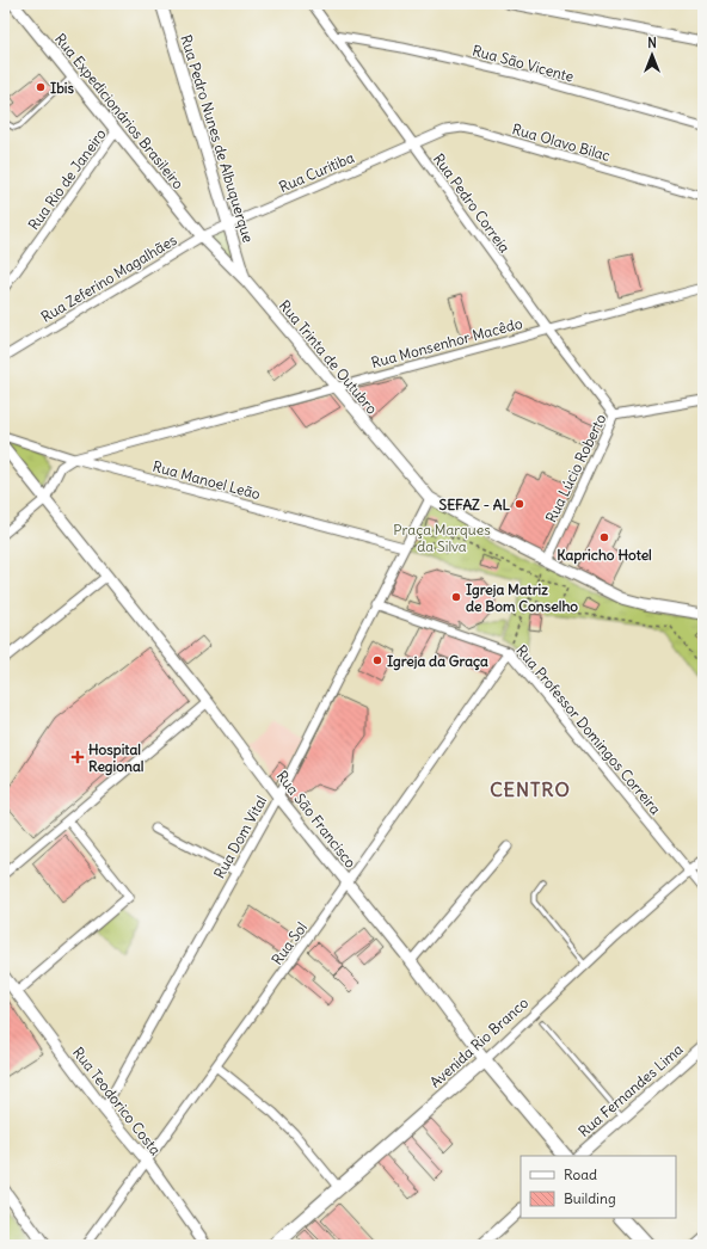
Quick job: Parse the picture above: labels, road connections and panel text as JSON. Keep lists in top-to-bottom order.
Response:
{
  "streets": {
    "main road": ["Rua São Francisco", "Avenida Rio Branco"],
    "street": [
      "Rua São Vicente",
      "Rua Expedicionários Brasileiro",
      "Rua Pedro Nunes de Albuquerque",
      "Rua Olavo Bilac",
      "Rua Curitiba",
      "Rua Rio de Janeiro",
      "Rua Pedro Correia",
      "Rua Zeferino Magalhães",
      "Rua Monsenhor Macêdo",
      "Rua Trinta de Outubro",
      "Rua Lúcio Roberto",
      "Rua Manoel Leão",
      "Rua Professor Domingos Correira",
      "Rua Dom Vital",
      "Rua Sol",
      "Rua Fernandes Lima",
      "Rua Teodorico Costa"
    ]
  },
  "crossings": [
    ["Rua São Vicente", "Rua Pedro Correia"],
    ["Rua Expedicionários Brasileiro", "Rua Rio de Janeiro"],
    ["Rua Expedicionários Brasileiro", "Rua Zeferino Magalhães"],
    ["Rua Expedicionários Brasileiro", "Rua Trinta de Outubro"],
    ["Rua Pedro Nunes de Albuquerque", "Rua Curitiba"],
    ["Rua Pedro Nunes de Albuquerque", "Rua Zeferino Magalhães"],
    ["Rua Pedro Nunes de Albuquerque", "Rua Trinta de Outubro"],
    ["Rua Olavo Bilac", "Rua Curitiba"],
    ["Rua Olavo Bilac", "Rua Pedro Correia"],
    ["Rua Curitiba", "Rua Pedro Correia"],
    ["Rua Curitiba", "Rua Zeferino Magalhães"],
    ["Rua Pedro Correia", "Rua Monsenhor Macêdo"],
    ["Rua Pedro Correia", "Rua Lúcio Roberto"],
    ["Rua Zeferino Magalhães", "Rua Trinta de Outubro"],
    ["Rua Monsenhor Macêdo", "Rua Trinta de Outubro"],
    ["Rua Monsenhor Macêdo", "Rua Manoel Leão"],
    ["Rua Monsenhor Macêdo", "Rua São Francisco"],
    ["Rua Trinta de Outubro", "Rua Lúcio Roberto"],
    ["Rua Trinta de Outubro", "Rua Dom Vital"],
    ["Rua Manoel Leão", "Rua Dom Vital"],
    ["Rua Professor Domingos Correira", "Rua Dom Vital"],
    ["Rua Professor Domingos Correira", "Rua Sol"],
    ["Rua Professor Domingos Correira", "Avenida Rio Branco"],
    ["Rua São Francisco", "Rua Dom Vital"],
    ["Rua São Francisco", "Rua Sol"],
    ["Rua São Francisco", "Avenida Rio Branco"],
    ["Rua Dom Vital", "Rua Teodorico Costa"],
    ["Rua Sol", "Rua Teodorico Costa"]
  ],
  "districts": ["CENTRO"],
  "parks": ["Praça Marques da Silva"],
  "places": {
    "other": [
      "Ibis",
      "SEFAZ - AL",
      "Kapricho Hotel",
      "Igreja Matriz de Bom Conselho",
      "Igreja da Graça"
    ],
    "health": ["Hospital Regional"]
  },
  "legend": ["Road", "Building"],
  "north": "top"
}
